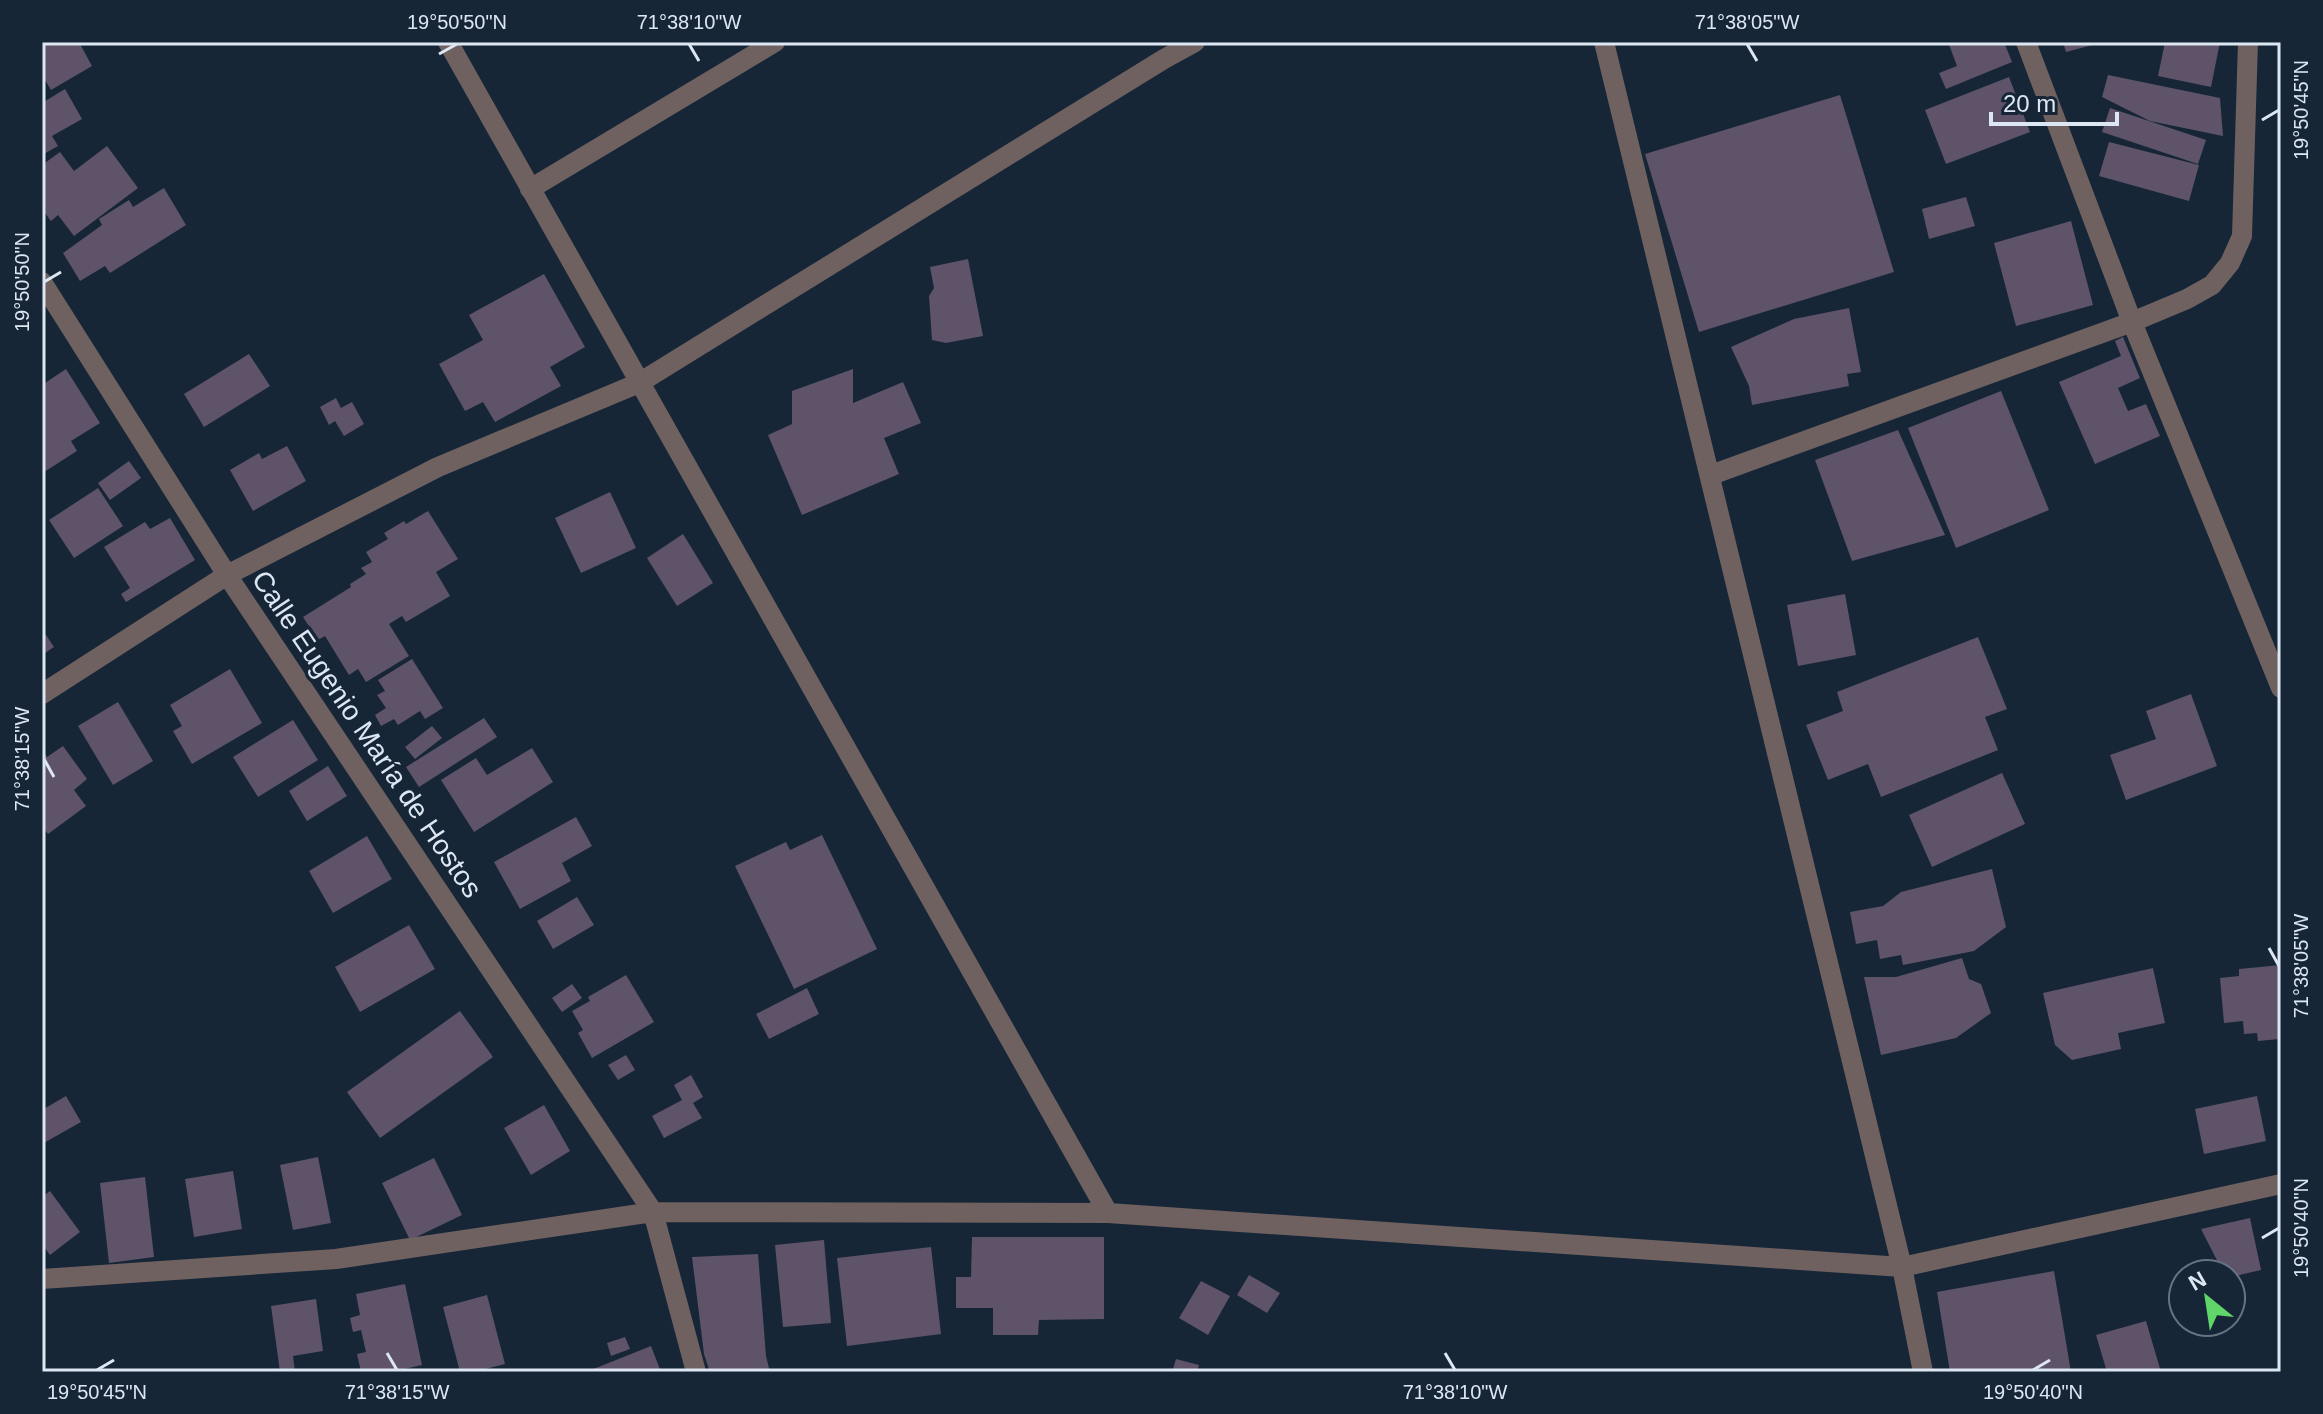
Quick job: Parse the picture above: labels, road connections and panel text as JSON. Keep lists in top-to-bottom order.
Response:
{
  "streets": {
    "street": ["Calle Eugenio María de Hostos"]
  },
  "scale_bar": "20 m",
  "north": "top left",
  "coordinates": [
    "19°50'50\"N",
    "71°38'10\"W",
    "71°38'05\"W",
    "19°50'45\"N",
    "71°38'15\"W",
    "19°50'40\"N"
  ]
}
